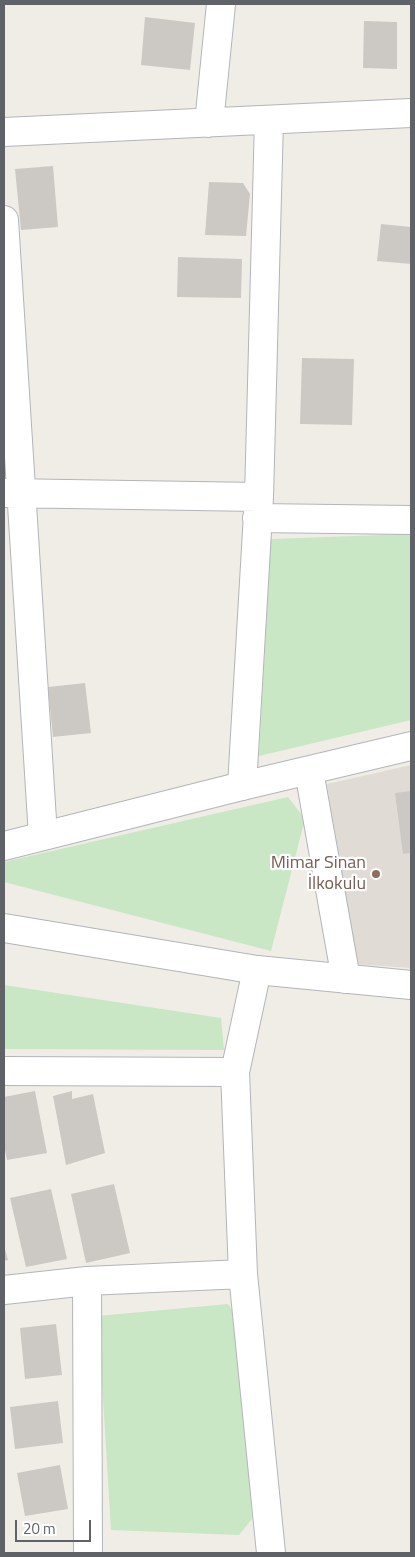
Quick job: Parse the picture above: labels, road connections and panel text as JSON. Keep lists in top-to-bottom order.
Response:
{
  "places": ["Mimar Sinan İlkokulu"],
  "scale_bar": "20 m"
}
